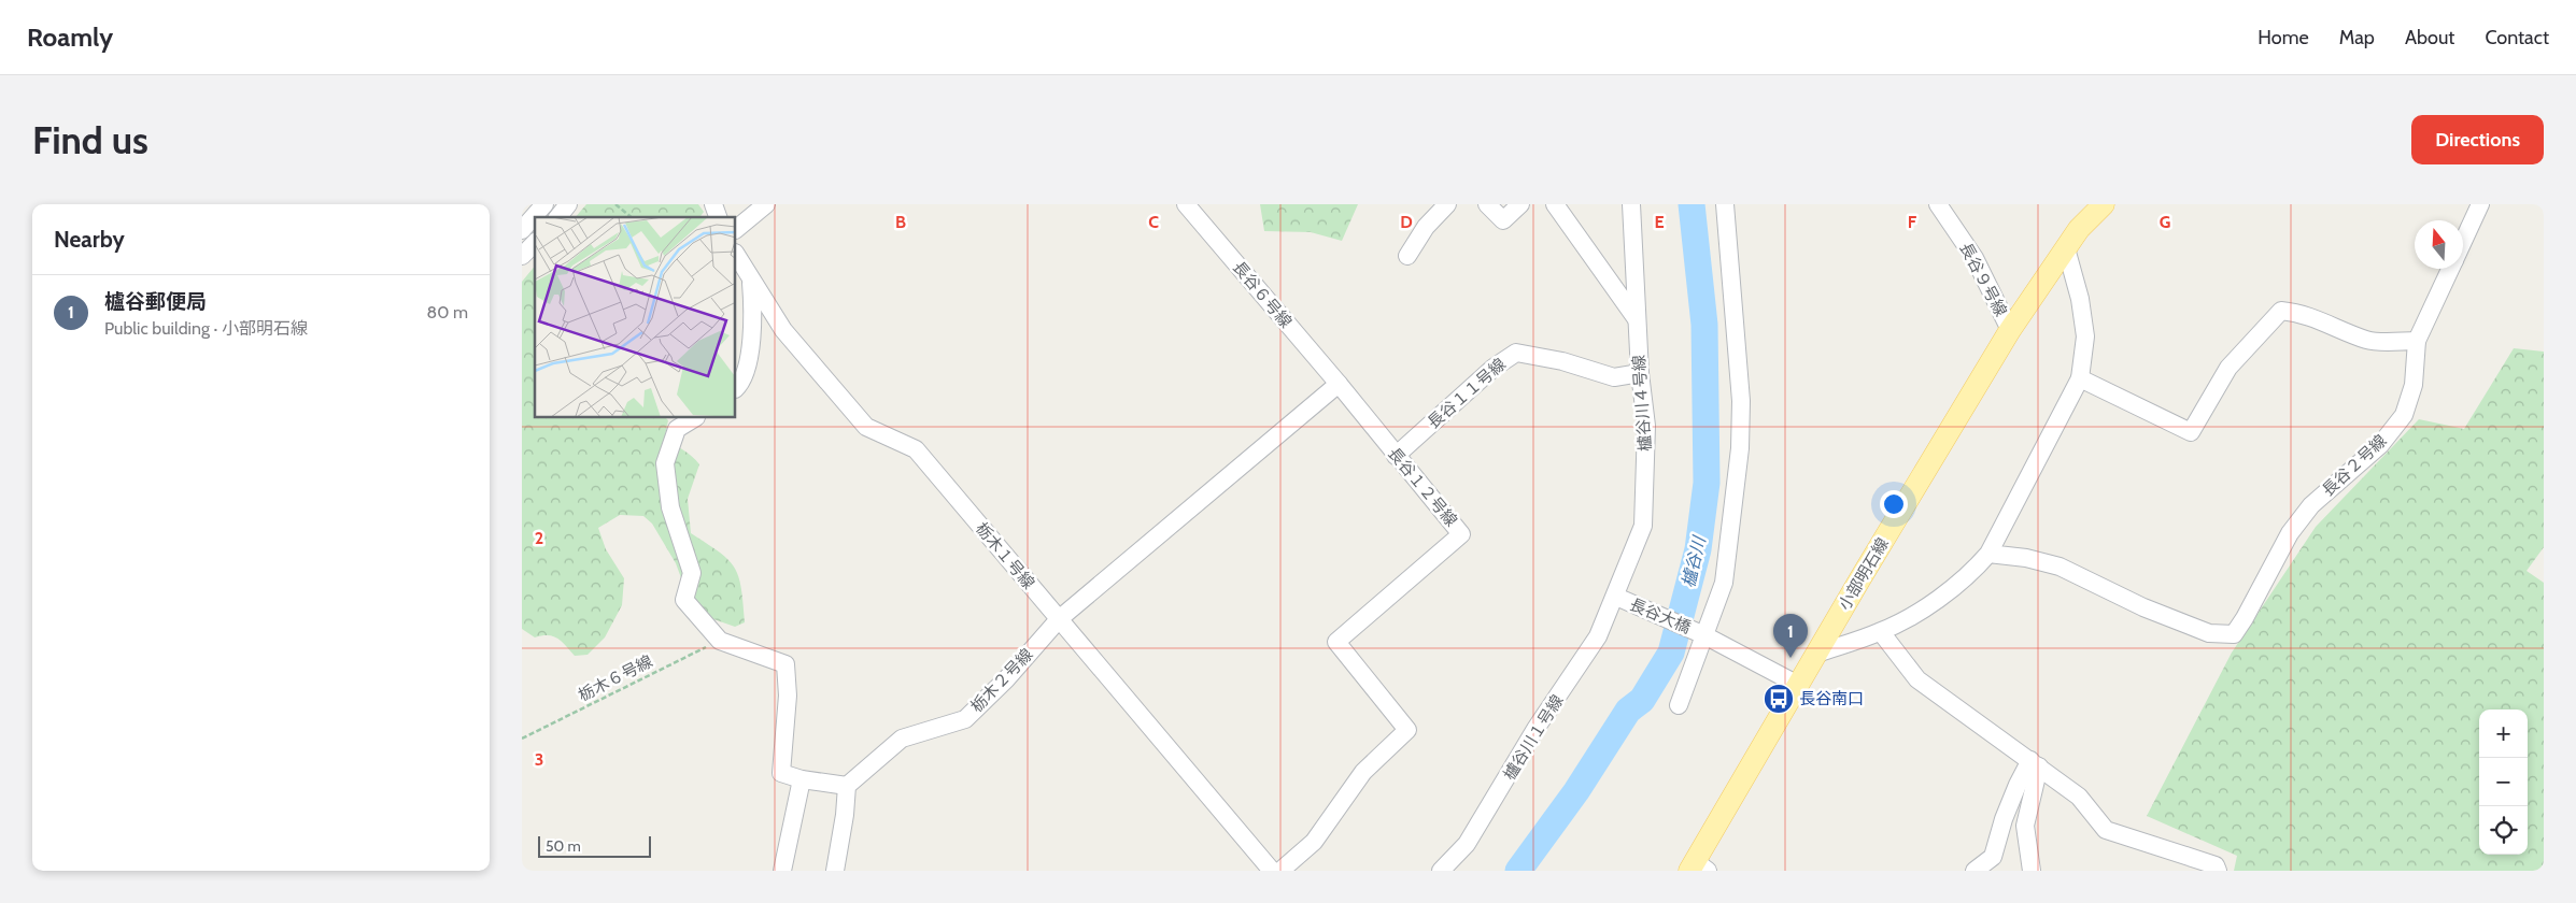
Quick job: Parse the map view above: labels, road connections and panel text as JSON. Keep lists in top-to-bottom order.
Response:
{
  "streets": {
    "main road": ["小部明石線"],
    "street": [
      "長谷９号線",
      "長谷６号線",
      "長谷１１号線",
      "櫨谷川４号線",
      "長谷２号線",
      "長谷１２号線",
      "栃木１号線",
      "長谷大橋",
      "栃木２号線",
      "櫨谷川１号線"
    ],
    "path": ["栃木６号線"]
  },
  "crossings": [
    ["長谷９号線", "小部明石線"],
    ["長谷６号線", "長谷１２号線"],
    ["長谷１１号線", "櫨谷川４号線"],
    ["長谷１１号線", "長谷１２号線"],
    ["櫨谷川４号線", "長谷大橋"],
    ["櫨谷川４号線", "櫨谷川１号線"],
    ["栃木１号線", "栃木２号線"],
    ["小部明石線", "長谷大橋"],
    ["長谷大橋", "櫨谷川１号線"]
  ],
  "water": ["櫨谷川"],
  "places": {
    "bus stop": ["長谷南口"]
  },
  "scale_bar": "50 m",
  "north": "top",
  "page": {
    "header": "Roamly",
    "nav": [
      "Home",
      "Map",
      "About",
      "Contact"
    ],
    "buttons": "Directions",
    "title": "Find us",
    "heading": "Nearby",
    "list": [
      {
        "mark": "1",
        "name": "櫨谷郵便局",
        "note": "Public building · 小部明石線",
        "value": "80 m"
      }
    ],
    "pins": "1",
    "map_buttons": ["+", "−"],
    "scale": "50 m"
  },
  "grid": {
    "columns": [
      "B",
      "C",
      "D",
      "E",
      "F",
      "G"
    ],
    "rows": ["2", "3"]
  }
}
